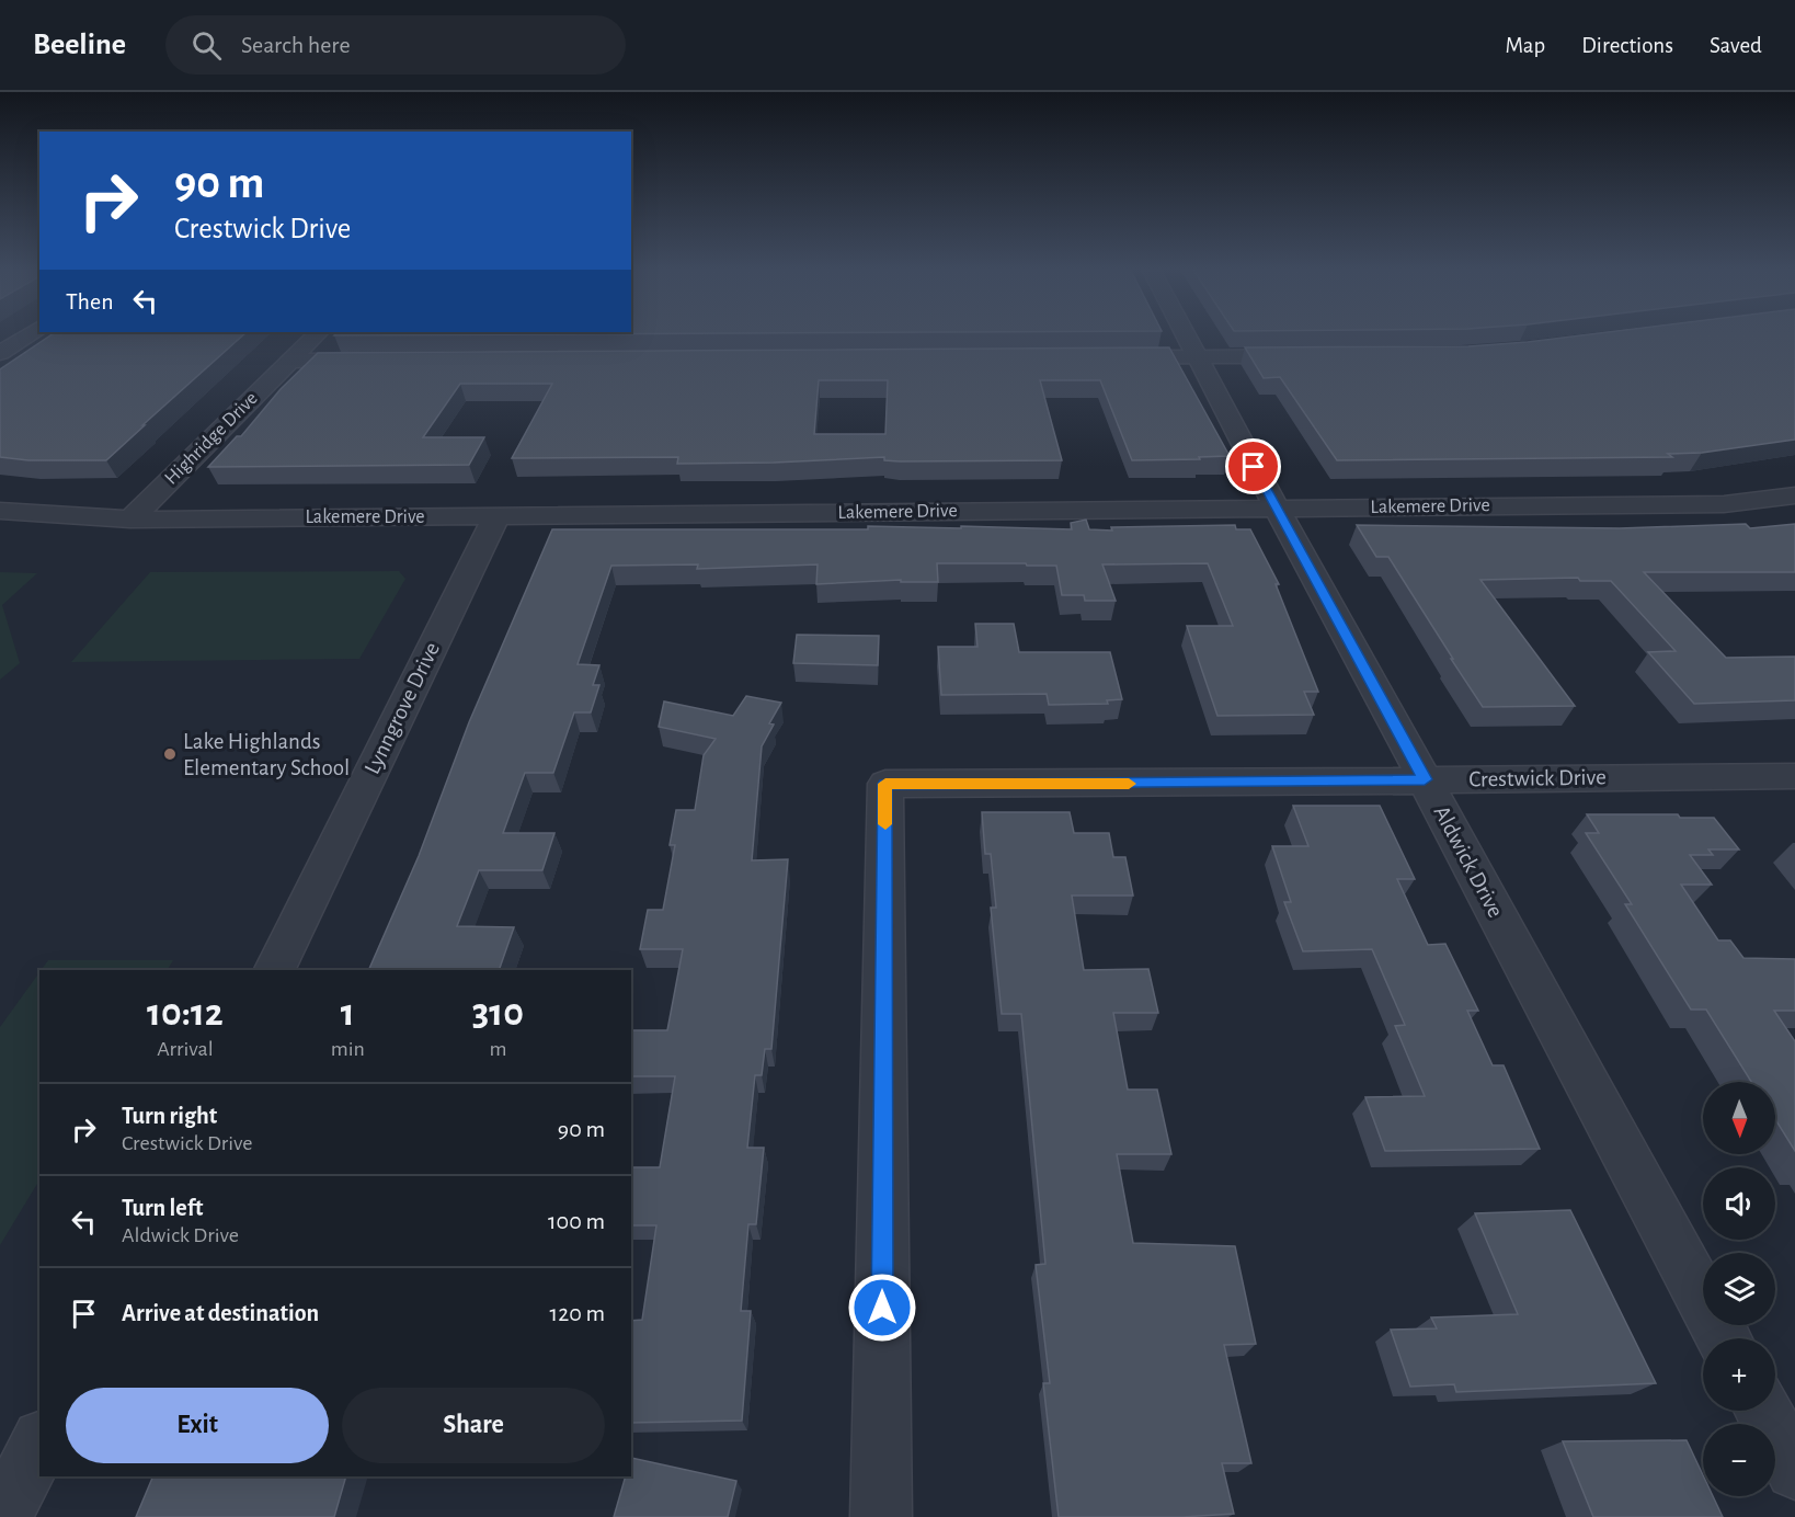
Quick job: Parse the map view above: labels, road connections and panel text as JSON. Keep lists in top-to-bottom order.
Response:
{
  "streets": {
    "street": [
      "Highridge Drive",
      "Lakemere Drive",
      "Lynngrove Drive",
      "Crestwick Drive",
      "Aldwick Drive"
    ]
  },
  "crossings": [
    ["Highridge Drive", "Lakemere Drive"],
    ["Lakemere Drive", "Lynngrove Drive"],
    ["Lakemere Drive", "Aldwick Drive"],
    ["Crestwick Drive", "Aldwick Drive"]
  ],
  "places": ["Lake Highlands Elementary School"],
  "north": "bottom",
  "page": {
    "header": "Beeline",
    "search": "Search here",
    "nav": ["Map", "Directions", "Saved"],
    "turn": ["90 m", "Crestwick Drive"],
    "then": "Then",
    "eta": [
      "10:12",
      "Arrival",
      "1",
      "min",
      "310",
      "m"
    ],
    "map_buttons": ["+", "−"],
    "list": [
      {
        "name": "Turn right",
        "note": "Crestwick Drive",
        "value": "90 m"
      },
      {
        "name": "Turn left",
        "note": "Aldwick Drive",
        "value": "100 m"
      },
      {
        "name": "Arrive at destination",
        "value": "120 m"
      }
    ],
    "buttons": ["Exit", "Share"]
  }
}
